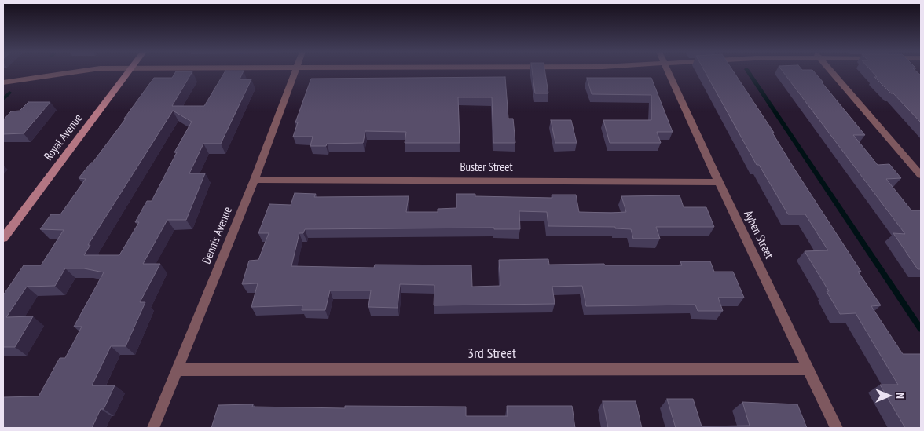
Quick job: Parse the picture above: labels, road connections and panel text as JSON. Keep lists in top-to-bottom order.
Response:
{
  "streets": {
    "main road": ["Royal Avenue"],
    "street": [
      "Buster Street",
      "Ayhen Street",
      "Dennis Avenue",
      "3rd Street"
    ]
  },
  "crossings": [
    ["Buster Street", "Ayhen Street"],
    ["Buster Street", "Dennis Avenue"],
    ["Ayhen Street", "3rd Street"],
    ["Dennis Avenue", "3rd Street"]
  ],
  "north": "right"
}
